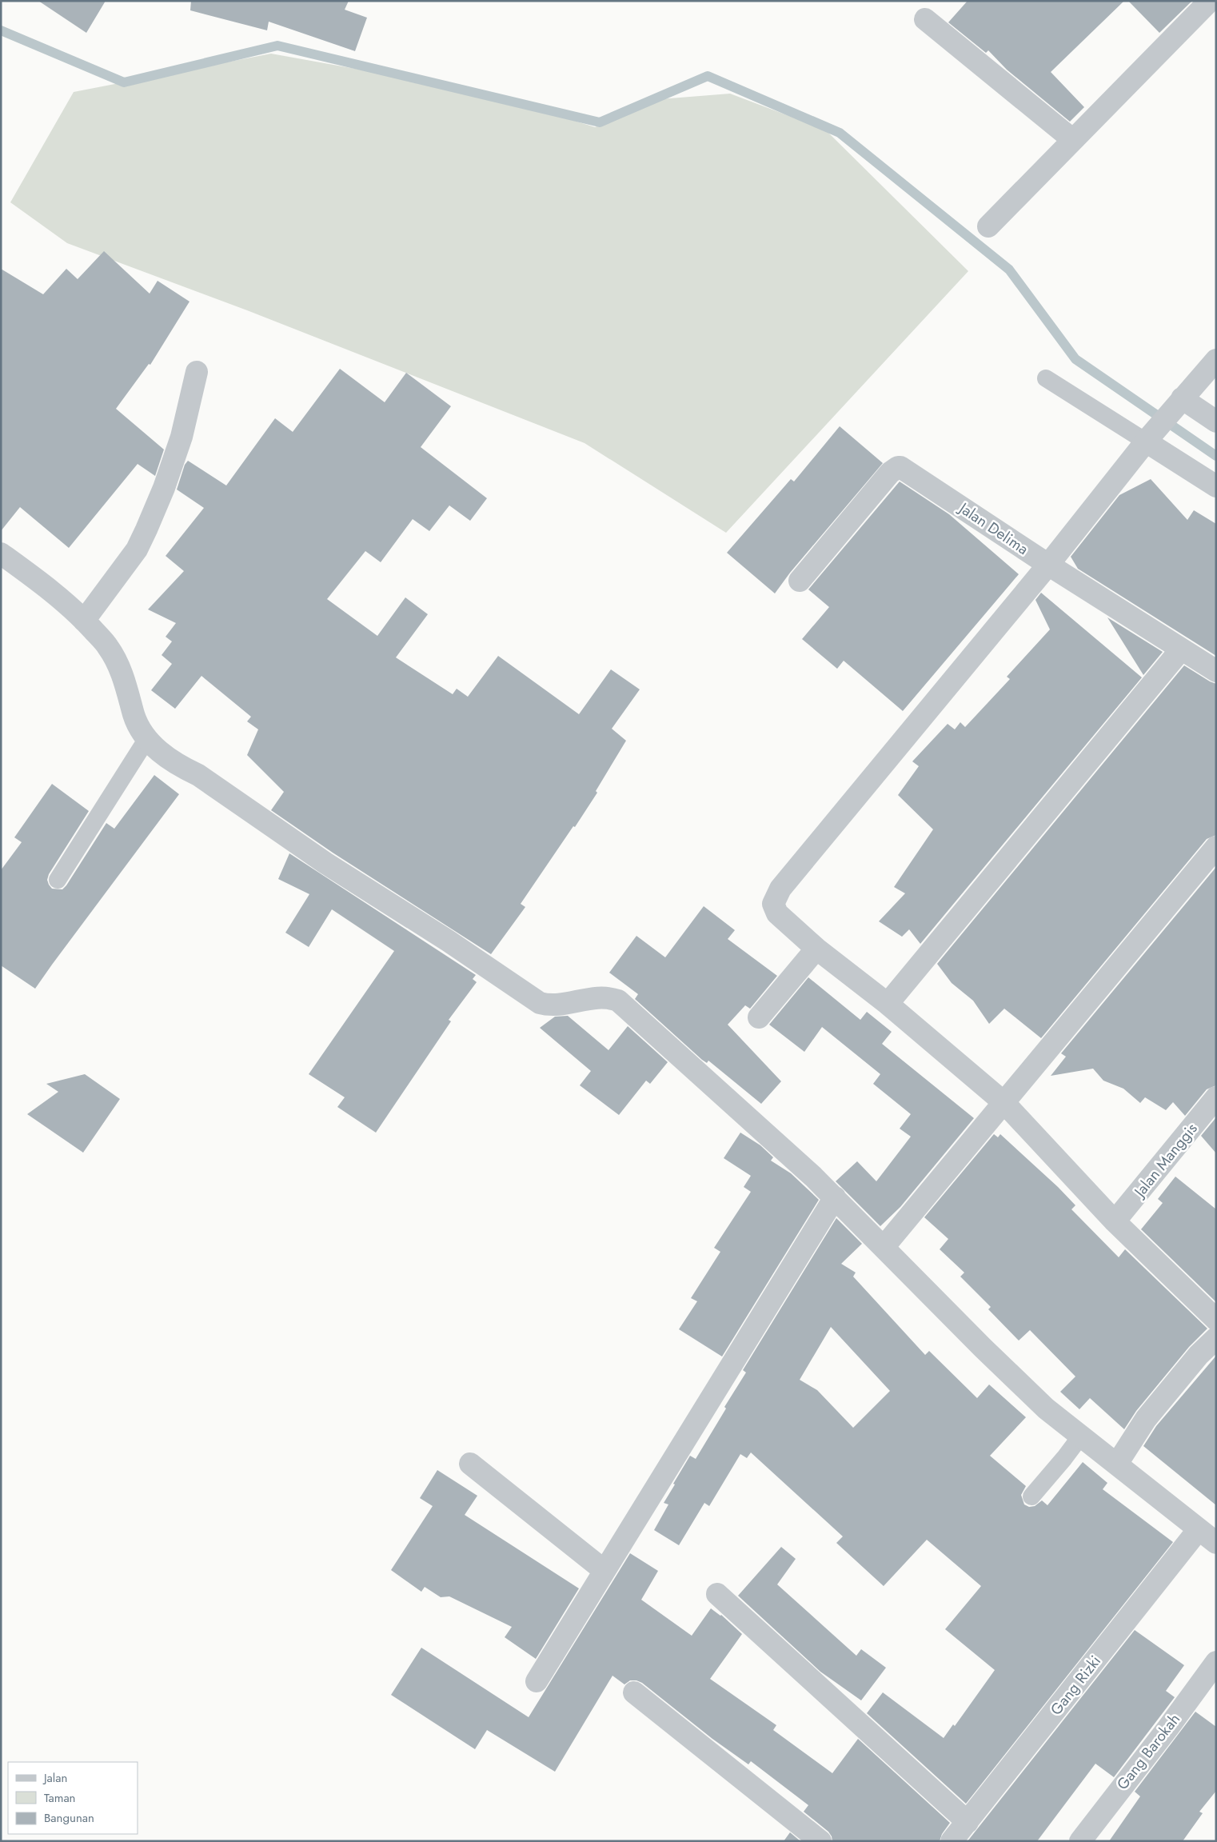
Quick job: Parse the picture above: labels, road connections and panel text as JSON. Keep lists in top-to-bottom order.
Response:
{
  "streets": {
    "street": [
      "Jalan Delima",
      "Jalan Manggis",
      "Gang Rizki",
      "Gang Barokah"
    ]
  },
  "legend": ["Jalan", "Taman", "Bangunan"]
}
